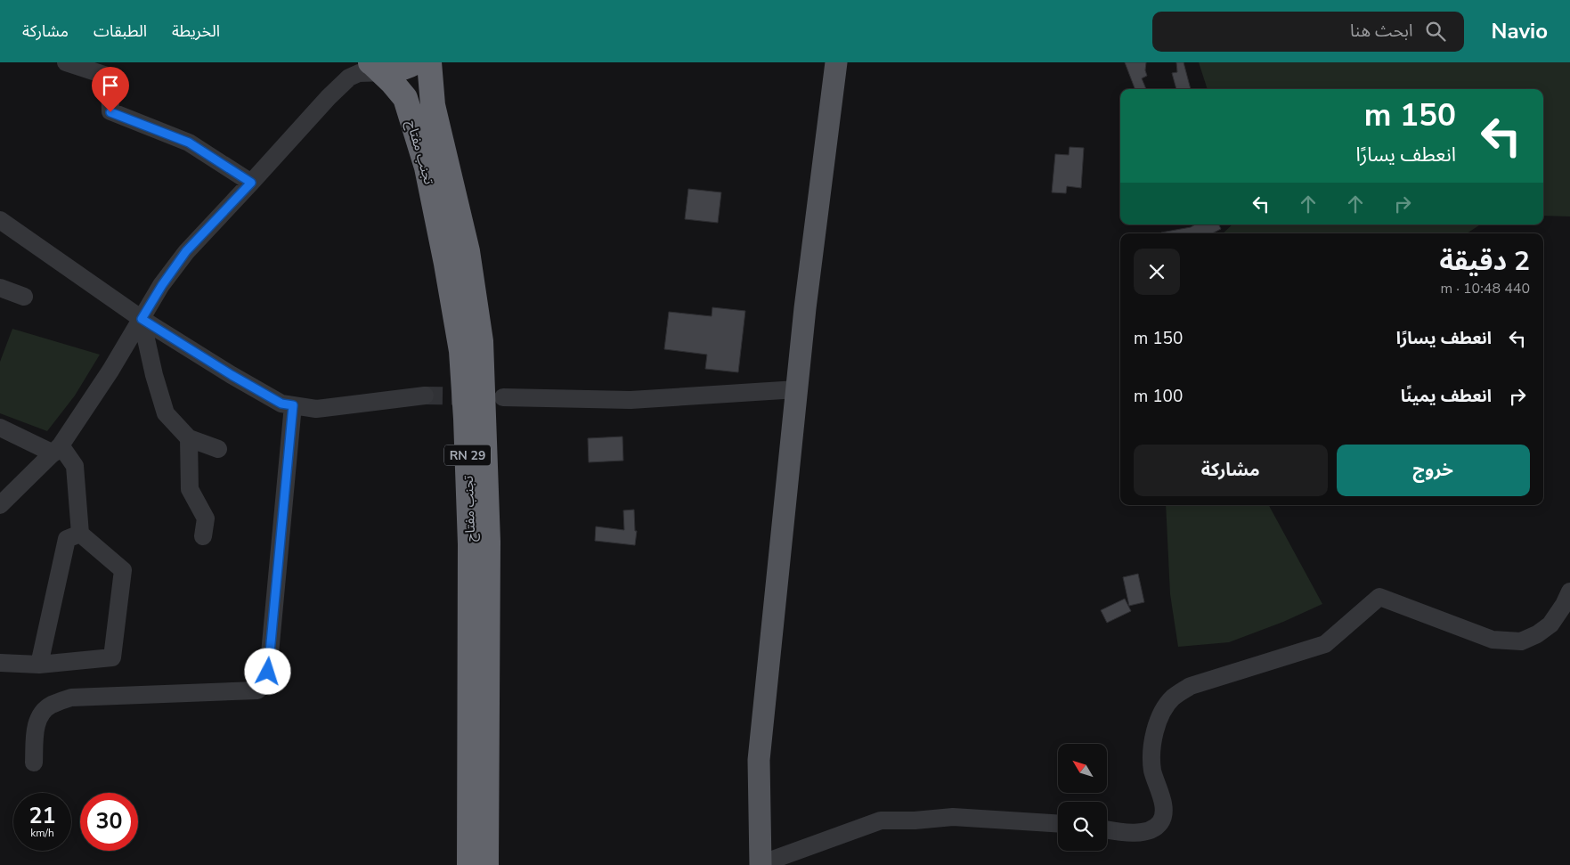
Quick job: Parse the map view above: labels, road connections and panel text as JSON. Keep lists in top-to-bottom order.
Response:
{
  "streets": {
    "highway": ["تجنب مفتاح", "RN 29"]
  },
  "north": "top left",
  "page": {
    "header": "Navio",
    "search": "ابحث هنا",
    "nav": ["الخريطة", "الطبقات", "مشاركة"],
    "turn": ["150 m", "انعطف يسارًا"],
    "heading": ["2 دقيقة", "440 m · 10:48"],
    "list": [
      {
        "name": "انعطف يسارًا",
        "value": "150 m"
      },
      {
        "name": "انعطف يمينًا",
        "value": "100 m"
      }
    ],
    "buttons": ["خروج", "مشاركة"],
    "speed": "21 km/h",
    "limit": "30"
  }
}
